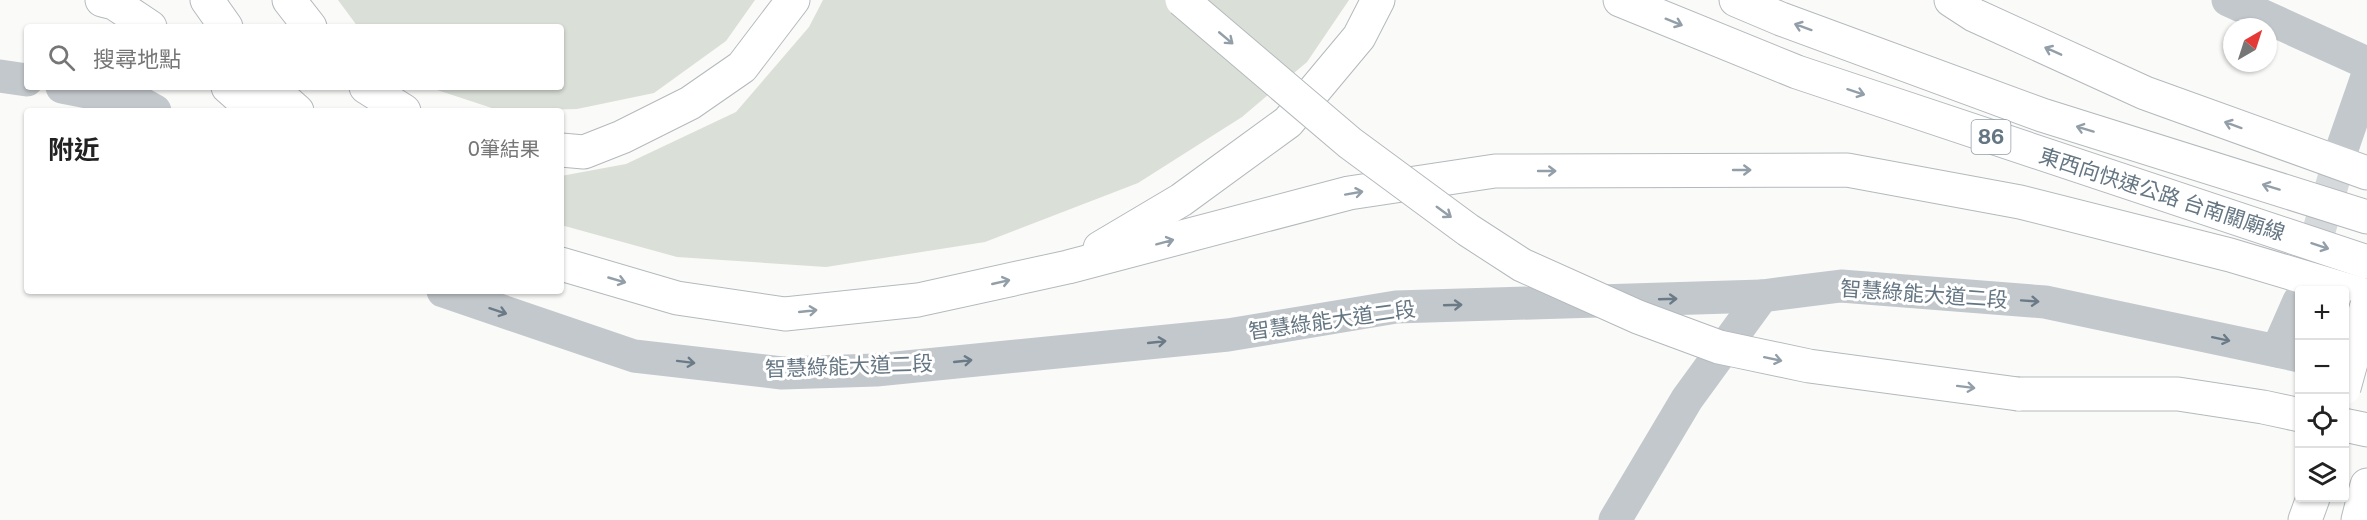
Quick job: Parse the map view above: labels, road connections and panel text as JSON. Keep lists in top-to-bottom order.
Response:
{
  "streets": {
    "main road": ["86", "東西向快速公路 台南關廟線"],
    "street": ["智慧綠能大道二段"]
  },
  "one_way": ["智慧綠能大道二段"],
  "north": "top right",
  "page": {
    "search": "搜尋地點",
    "heading": ["附近", "0筆結果"],
    "map_buttons": ["+", "−"]
  }
}
